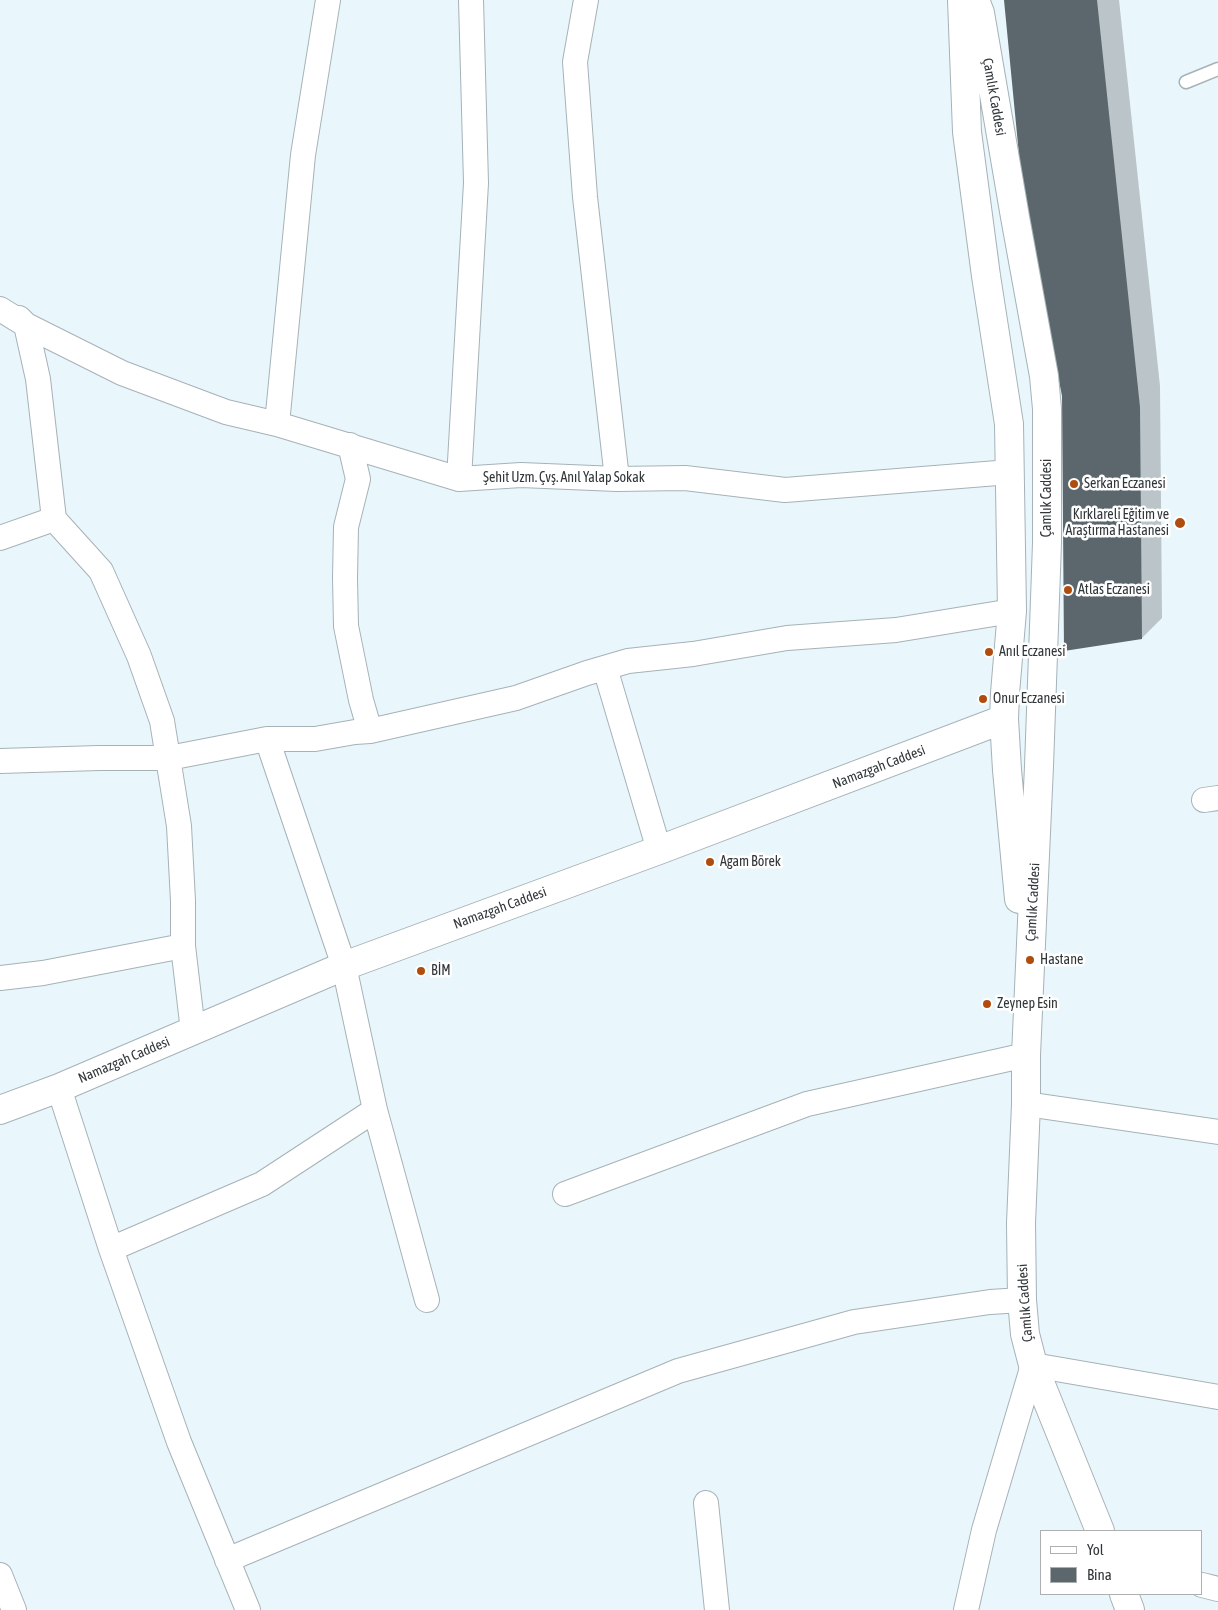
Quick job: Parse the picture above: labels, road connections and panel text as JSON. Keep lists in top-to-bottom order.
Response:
{
  "streets": {
    "street": ["Çamlık Caddesi", "Şehit Uzm. Çvş. Anıl Yalap Sokak", "Namazgah Caddesi"]
  },
  "crossings": [
    ["Çamlık Caddesi", "Şehit Uzm. Çvş. Anıl Yalap Sokak"],
    ["Çamlık Caddesi", "Namazgah Caddesi"]
  ],
  "places": [
    "Serkan Eczanesi",
    "Kırklareli Eğitim ve Araştırma Hastanesi",
    "Atlas Eczanesi",
    "Anıl Eczanesi",
    "Onur Eczanesi",
    "Agam Börek",
    "Hastane",
    "BİM",
    "Zeynep Esin"
  ],
  "legend": ["Yol", "Bina"]
}
